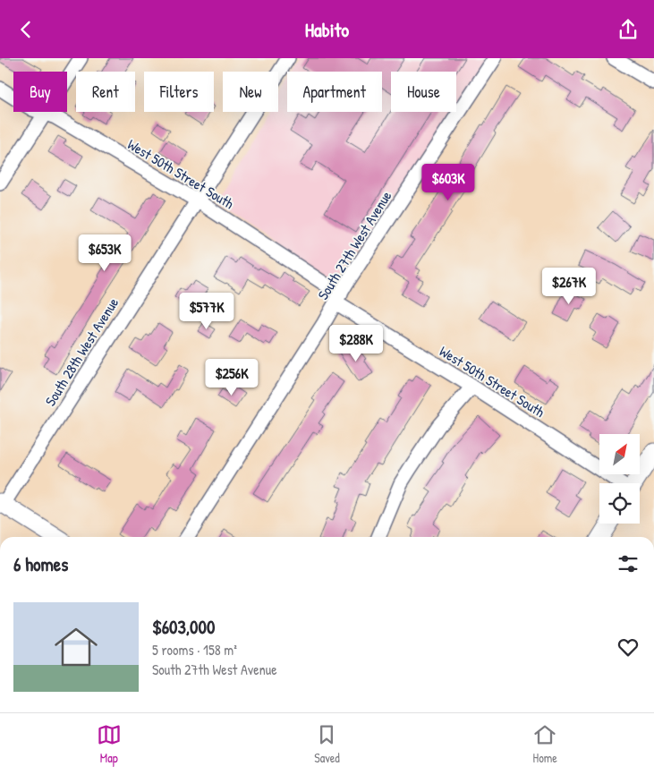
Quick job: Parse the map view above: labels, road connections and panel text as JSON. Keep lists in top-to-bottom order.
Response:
{
  "streets": {
    "street": ["West 50th Street South", "South 27th West Avenue", "South 28th West Avenue"]
  },
  "crossings": [
    ["West 50th Street South", "South 27th West Avenue"],
    ["West 50th Street South", "South 28th West Avenue"]
  ],
  "north": "top right",
  "page": {
    "header": "Habito",
    "chip": [
      "Buy",
      "Rent",
      "Filters",
      "New",
      "Apartment",
      "House"
    ],
    "price": [
      "$603K",
      "$653K",
      "$267K",
      "$577K",
      "$288K",
      "$256K"
    ],
    "heading": "6 homes",
    "list": [
      {
        "name": "$603,000",
        "note": "5 rooms · 158 m² · South 27th West Avenue"
      }
    ],
    "tabs": ["Map", "Saved", "Home"]
  }
}
